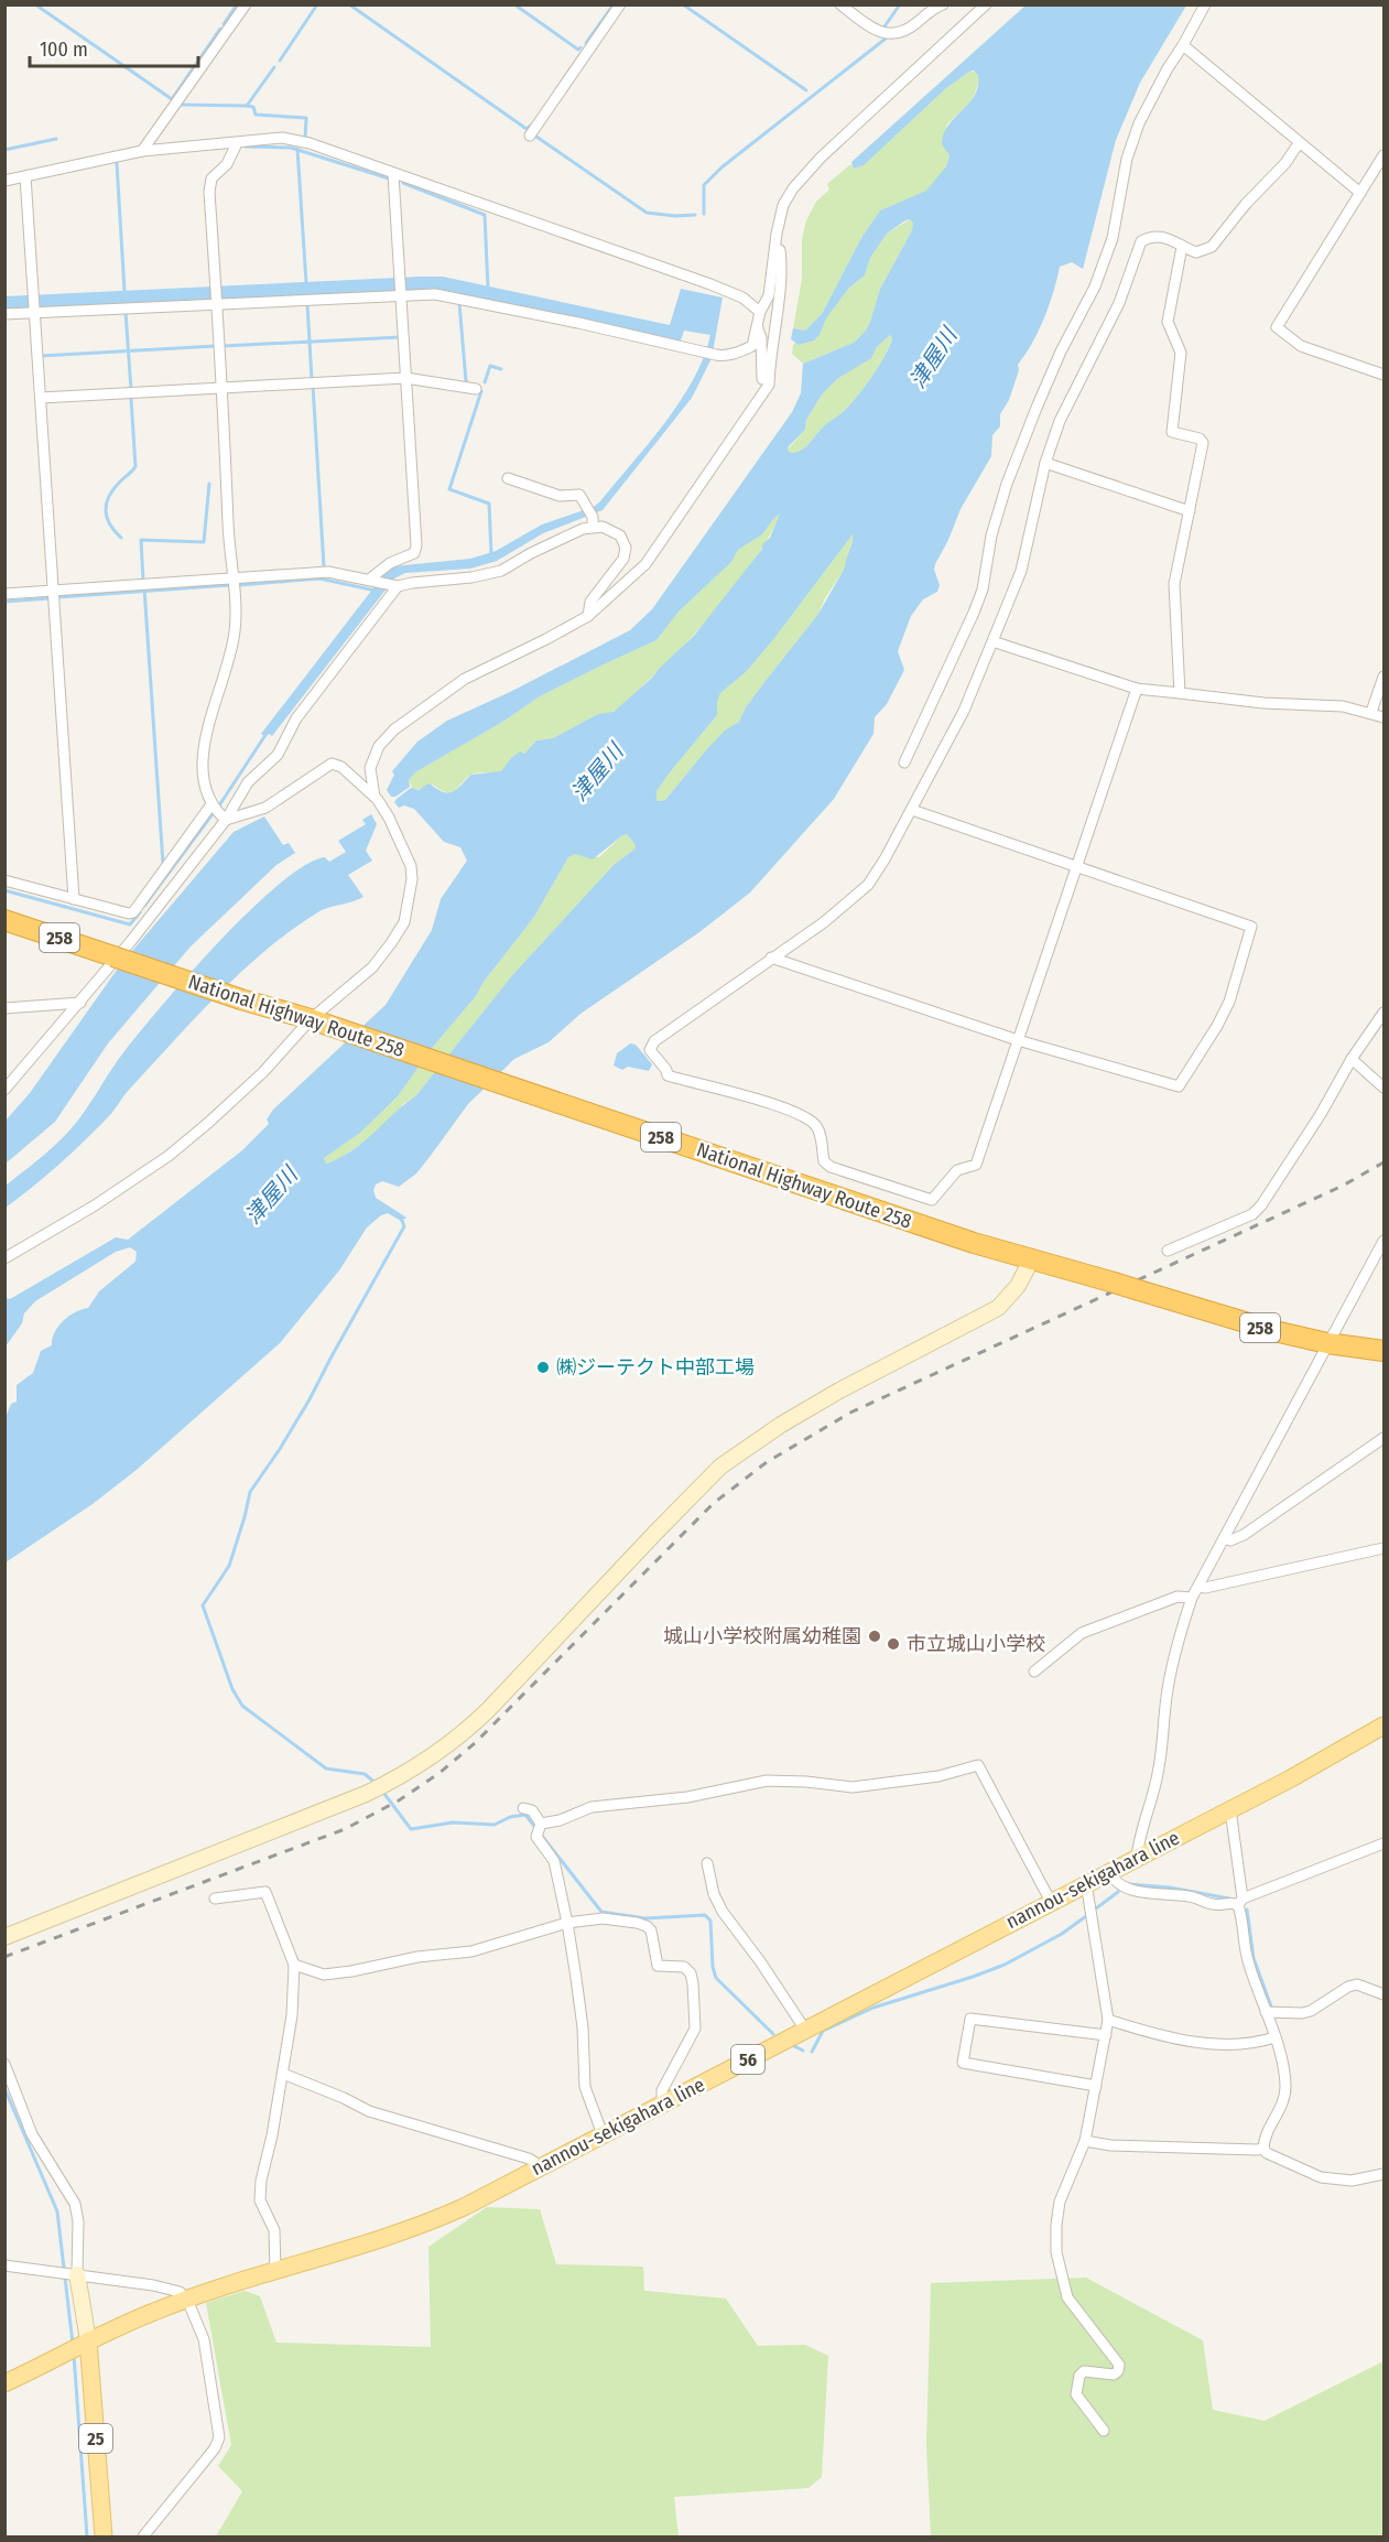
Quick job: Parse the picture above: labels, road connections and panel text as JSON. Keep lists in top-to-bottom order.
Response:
{
  "streets": {
    "highway": ["258", "National Highway Route 258"],
    "main road": ["nannou-sekigahara line", "56", "25"]
  },
  "crossings": [
    ["nannou-sekigahara line", "25"]
  ],
  "water": ["津屋川"],
  "places": ["㈱ジーテクト中部工場", "城山小学校附属幼稚園", "市立城山小学校"],
  "scale_bar": "100 m"
}
